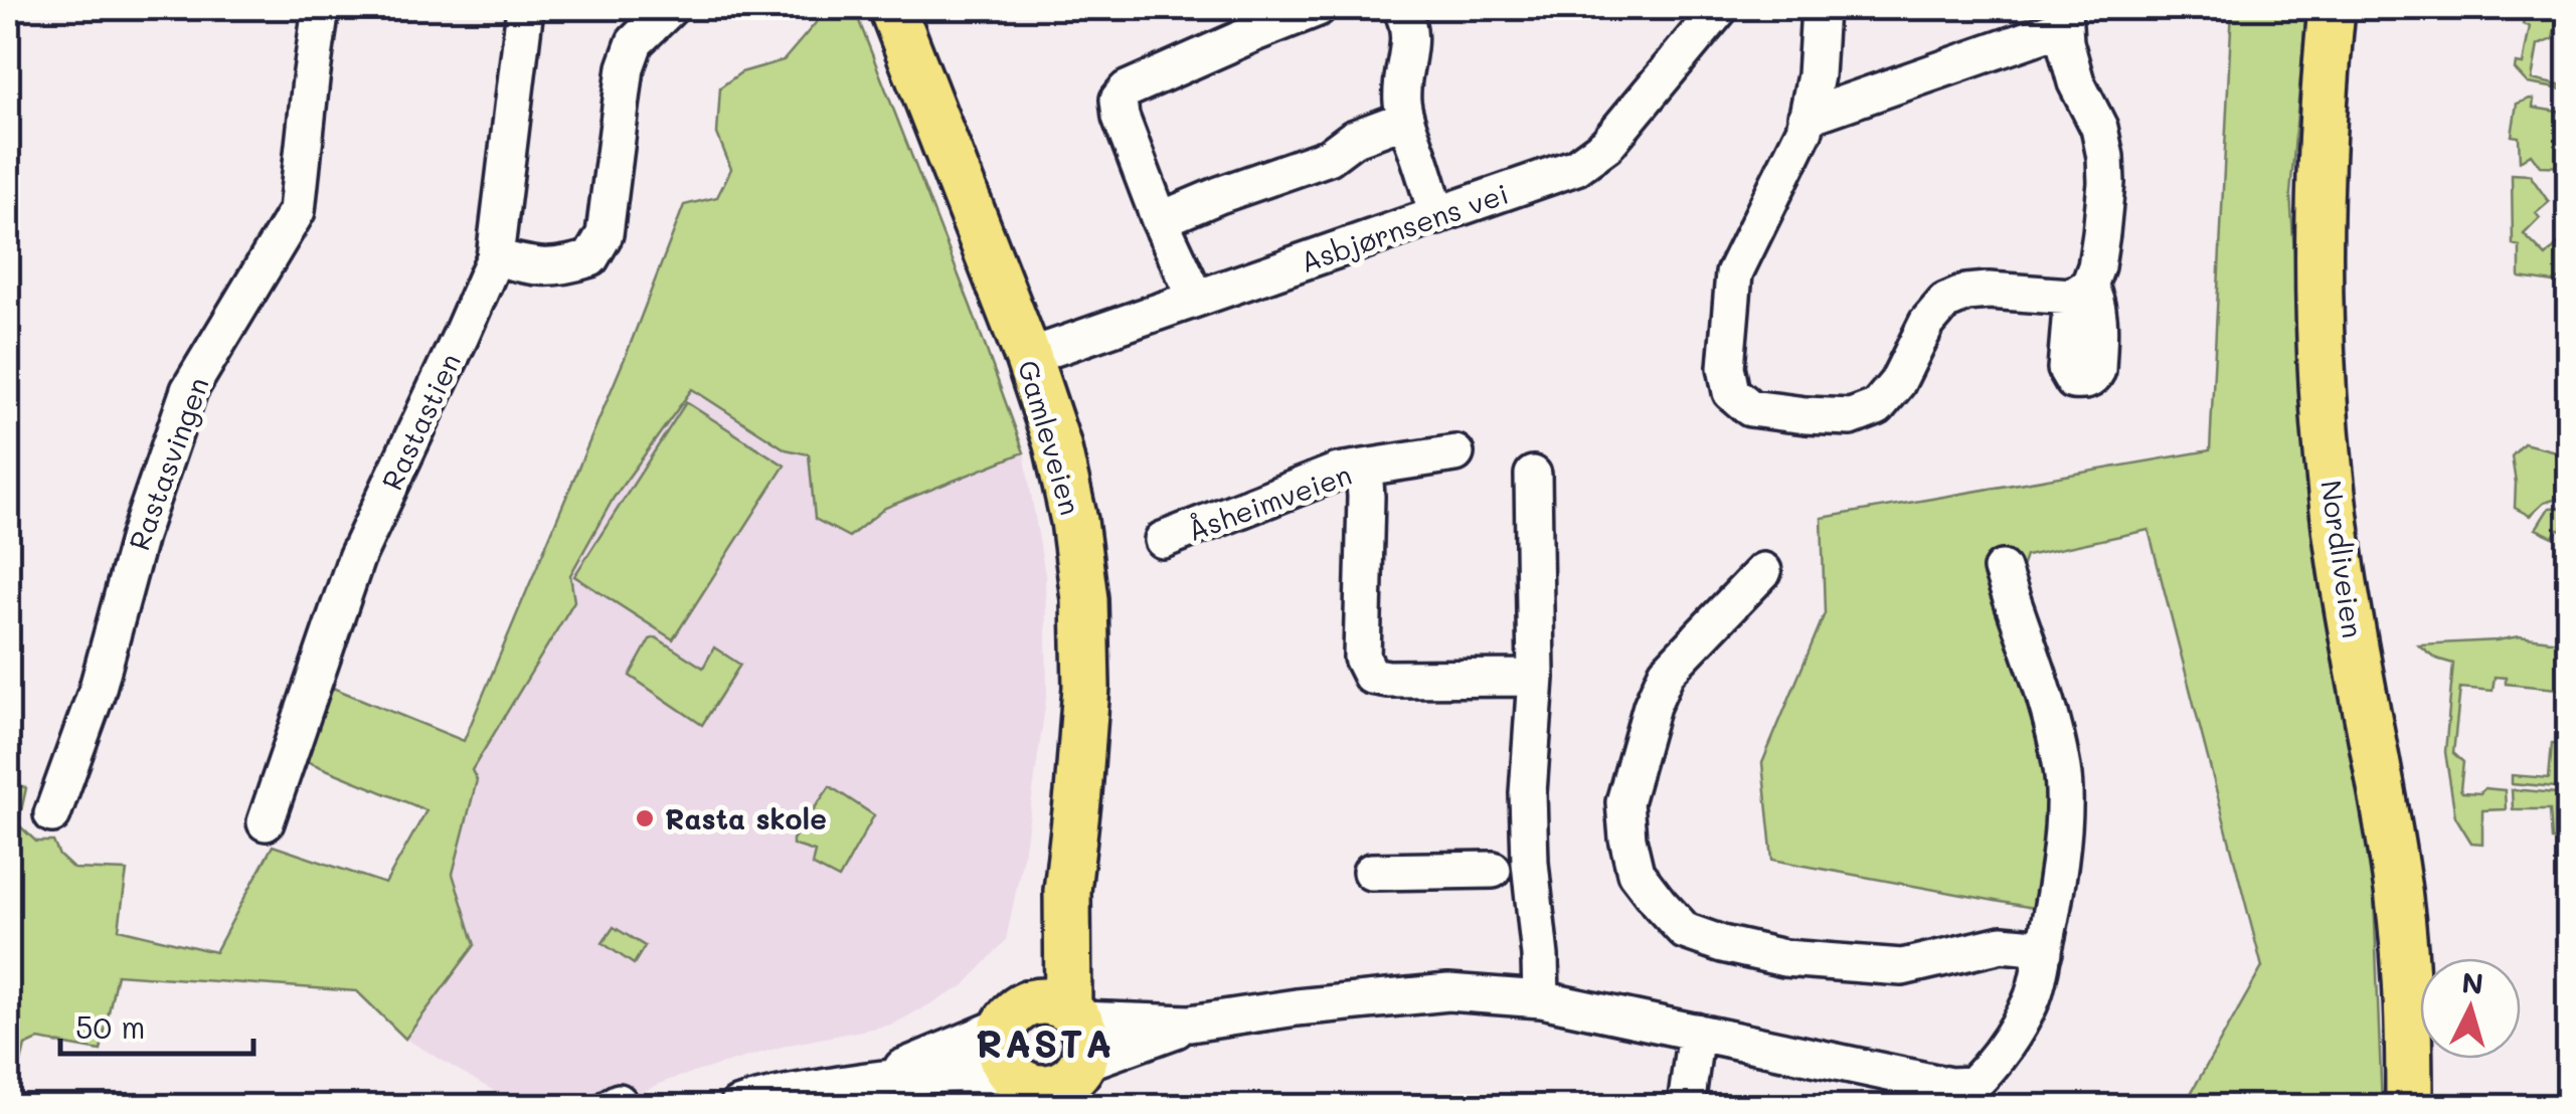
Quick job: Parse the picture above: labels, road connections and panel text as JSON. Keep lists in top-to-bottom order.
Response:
{
  "streets": {
    "main road": ["Gamleveien", "Nordliveien"],
    "street": [
      "Asbjørnsens vei",
      "Rastastien",
      "Rastasvingen",
      "Åsheimveien"
    ]
  },
  "crossings": [
    ["Asbjørnsens vei", "Gamleveien"]
  ],
  "districts": ["RASTA"],
  "places": ["Rasta skole"],
  "scale_bar": "50 m",
  "north": "top"
}
